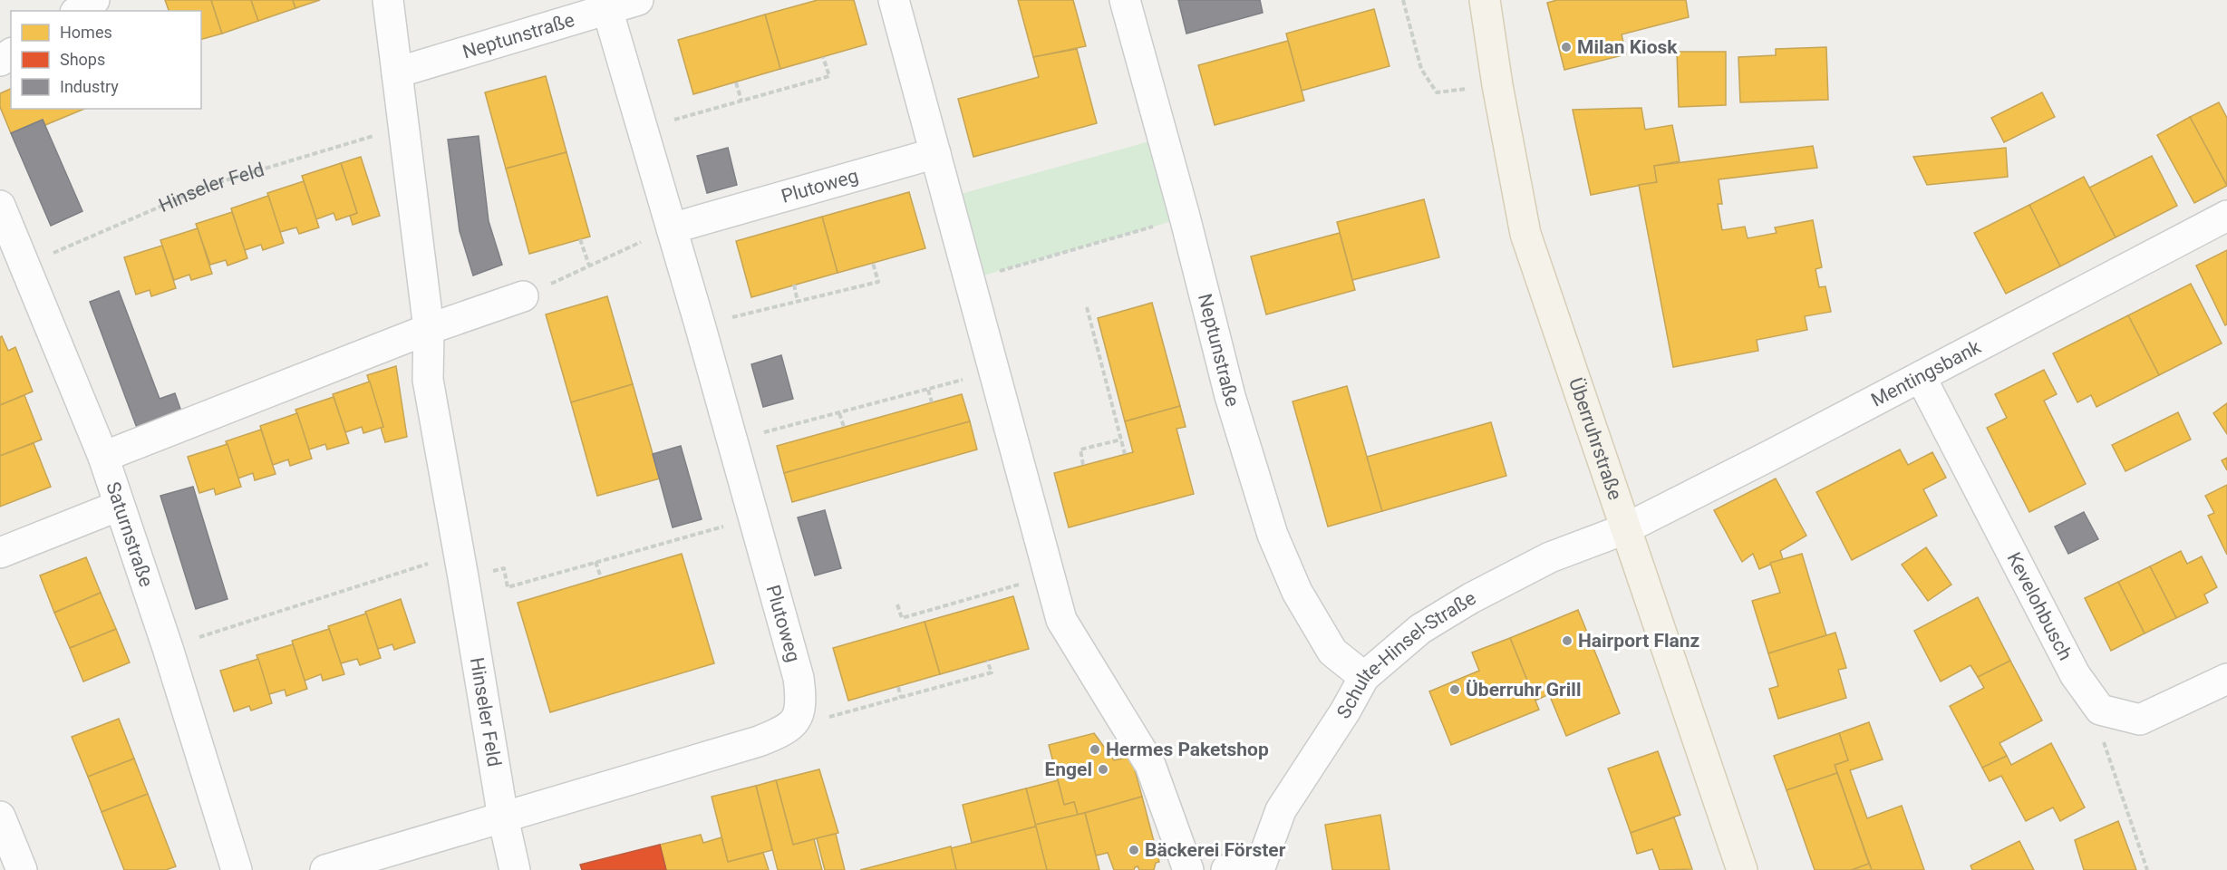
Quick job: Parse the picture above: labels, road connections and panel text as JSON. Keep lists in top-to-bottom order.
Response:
{
  "streets": {
    "main road": ["Überruhrstraße"],
    "street": [
      "Neptunstraße",
      "Plutoweg",
      "Hinseler Feld",
      "Mentingsbank",
      "Saturnstraße",
      "Kevelohbusch",
      "Schulte-Hinsel-Straße"
    ]
  },
  "crossings": [
    ["Neptunstraße", "Plutoweg"],
    ["Neptunstraße", "Hinseler Feld"],
    ["Neptunstraße", "Schulte-Hinsel-Straße"],
    ["Hinseler Feld", "Saturnstraße"],
    ["Mentingsbank", "Überruhrstraße"],
    ["Mentingsbank", "Kevelohbusch"],
    ["Mentingsbank", "Schulte-Hinsel-Straße"],
    ["Überruhrstraße", "Schulte-Hinsel-Straße"]
  ],
  "places": [
    "Milan Kiosk",
    "Hairport Flanz",
    "Überruhr Grill",
    "Hermes Paketshop",
    "Engel",
    "Bäckerei Förster"
  ],
  "legend": ["Homes", "Shops", "Industry"]
}
